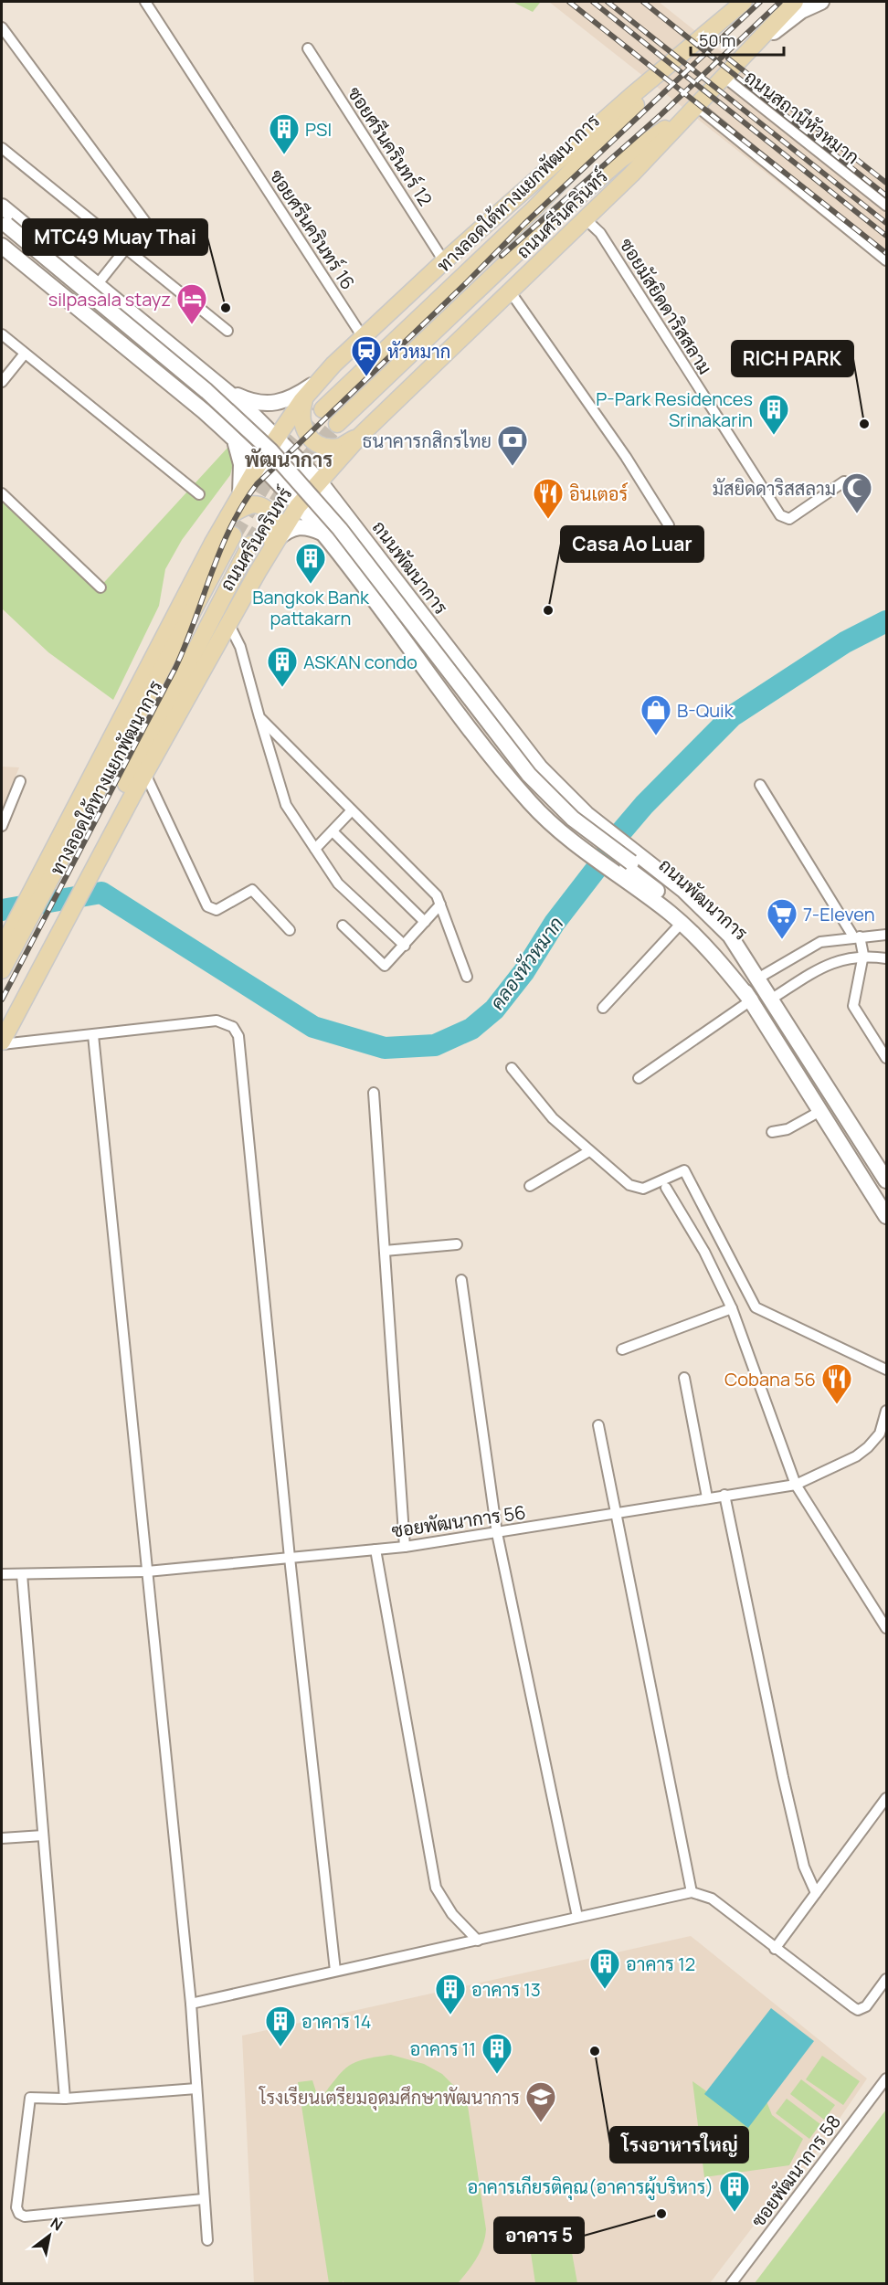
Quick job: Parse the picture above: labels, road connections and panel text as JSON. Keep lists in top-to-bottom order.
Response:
{
  "streets": {
    "main road": ["ทางลอดใต้ทางแยกพัฒนาการ", "ถนนศรีนครินทร์", "ถนนพัฒนาการ"],
    "street": [
      "ถนนสถานีหัวหมาก",
      "ซอยศรีนครินทร์ 12",
      "ซอยศรีนครินทร์ 16",
      "ซอยมัสยิดดาริสสลาม",
      "ซอยพัฒนาการ 56",
      "ซอยพัฒนาการ 58"
    ]
  },
  "crossings": [
    ["ถนนสถานีหัวหมาก", "ถนนศรีนครินทร์"],
    ["ซอยศรีนครินทร์ 12", "ถนนศรีนครินทร์"],
    ["ทางลอดใต้ทางแยกพัฒนาการ", "ถนนศรีนครินทร์"],
    ["ถนนศรีนครินทร์", "ซอยศรีนครินทร์ 16"],
    ["ถนนศรีนครินทร์", "ซอยมัสยิดดาริสสลาม"],
    ["ถนนศรีนครินทร์", "ถนนพัฒนาการ"]
  ],
  "districts": ["พัฒนาการ"],
  "water": ["คลองหัวหมาก"],
  "places": {
    "building": [
      "PSI",
      "P-Park Residences Srinakarin",
      "Bangkok Bank pattakarn",
      "ASKAN condo",
      "อาคาร 12",
      "อาคาร 13",
      "อาคาร 14",
      "อาคาร 11",
      "อาคารเกียรติคุณ(อาคารผู้บริหาร)"
    ],
    "other": [
      "MTC49 Muay Thai",
      "RICH PARK",
      "Casa Ao Luar",
      "โรงอาหารใหญ่",
      "อาคาร 5"
    ],
    "hotel": ["silpasala stayz"],
    "station": ["หัวหมาก"],
    "bank": ["ธนาคารกสิกรไทย"],
    "mosque": ["มัสยิดดาริสสลาม"],
    "restaurant": ["อินเตอร์", "Cobana 56"],
    "shop": ["B-Quik"],
    "supermarket": ["7-Eleven"],
    "school or university": ["โรงเรียนเตรียมอุดมศึกษาพัฒนาการ"]
  },
  "scale_bar": "50 m",
  "north": "top right"
}
